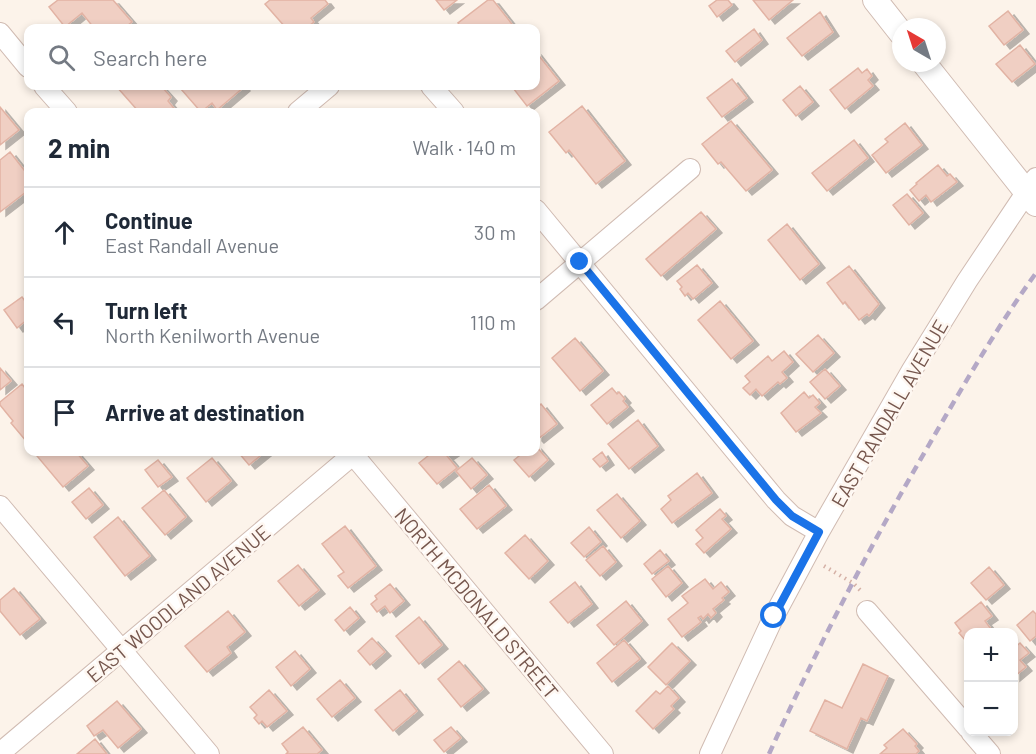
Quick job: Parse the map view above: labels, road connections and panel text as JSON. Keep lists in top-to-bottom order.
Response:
{
  "streets": {
    "street": ["EAST RANDALL AVENUE", "EAST WOODLAND AVENUE", "NORTH MCDONALD STREET"]
  },
  "north": "top left",
  "page": {
    "search": "Search here",
    "heading": ["2 min", "Walk · 140 m"],
    "list": [
      ["Continue", "East Randall Avenue", "30 m"],
      ["Turn left", "North Kenilworth Avenue", "110 m"],
      "Arrive at destination"
    ],
    "map_buttons": ["+", "−"]
  }
}
